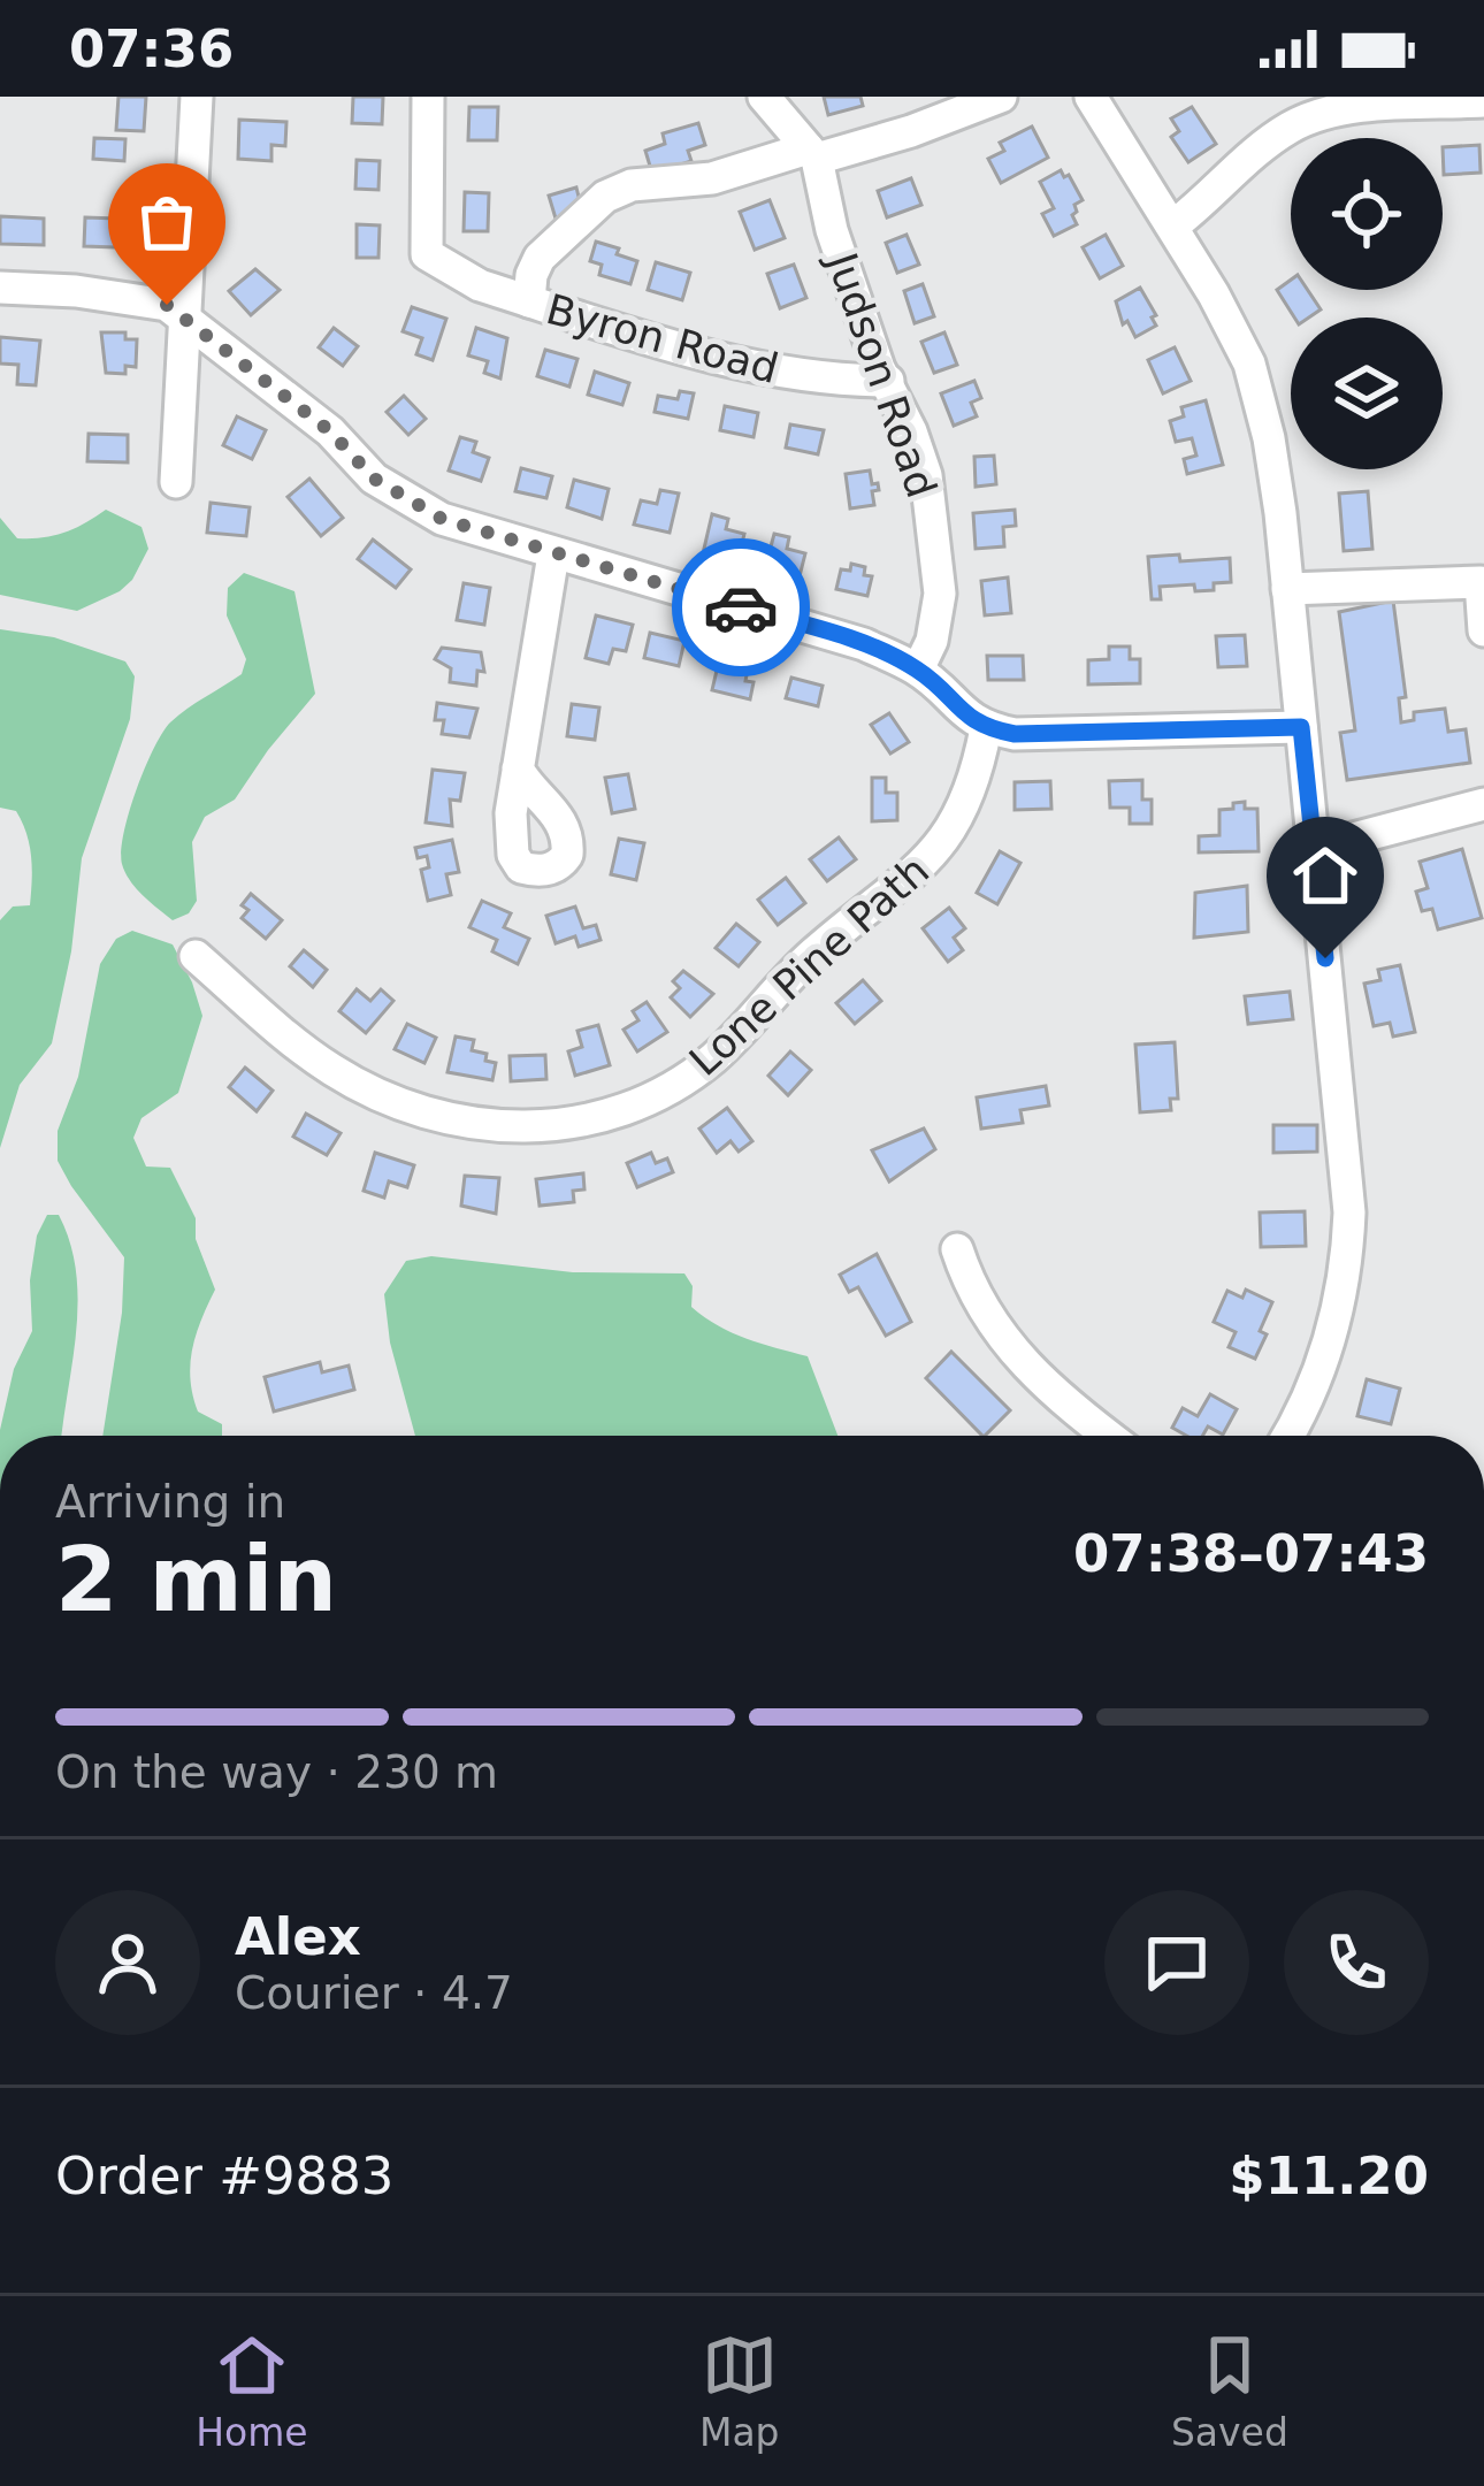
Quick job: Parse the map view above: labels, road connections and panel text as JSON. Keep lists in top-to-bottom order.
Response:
{
  "streets": {
    "street": ["Byron Road", "Judson Road", "Lone Pine Path"]
  },
  "crossings": [
    ["Byron Road", "Judson Road"]
  ],
  "page": {
    "status": "07:36",
    "heading": ["2 min", "Arriving in", "07:38–07:43"],
    "panel": [
      "Alex",
      "Courier · 4.7",
      "Order #9883",
      "$11.20"
    ],
    "bar": "On the way · 230 m",
    "tabs": ["Home", "Map", "Saved"]
  }
}
